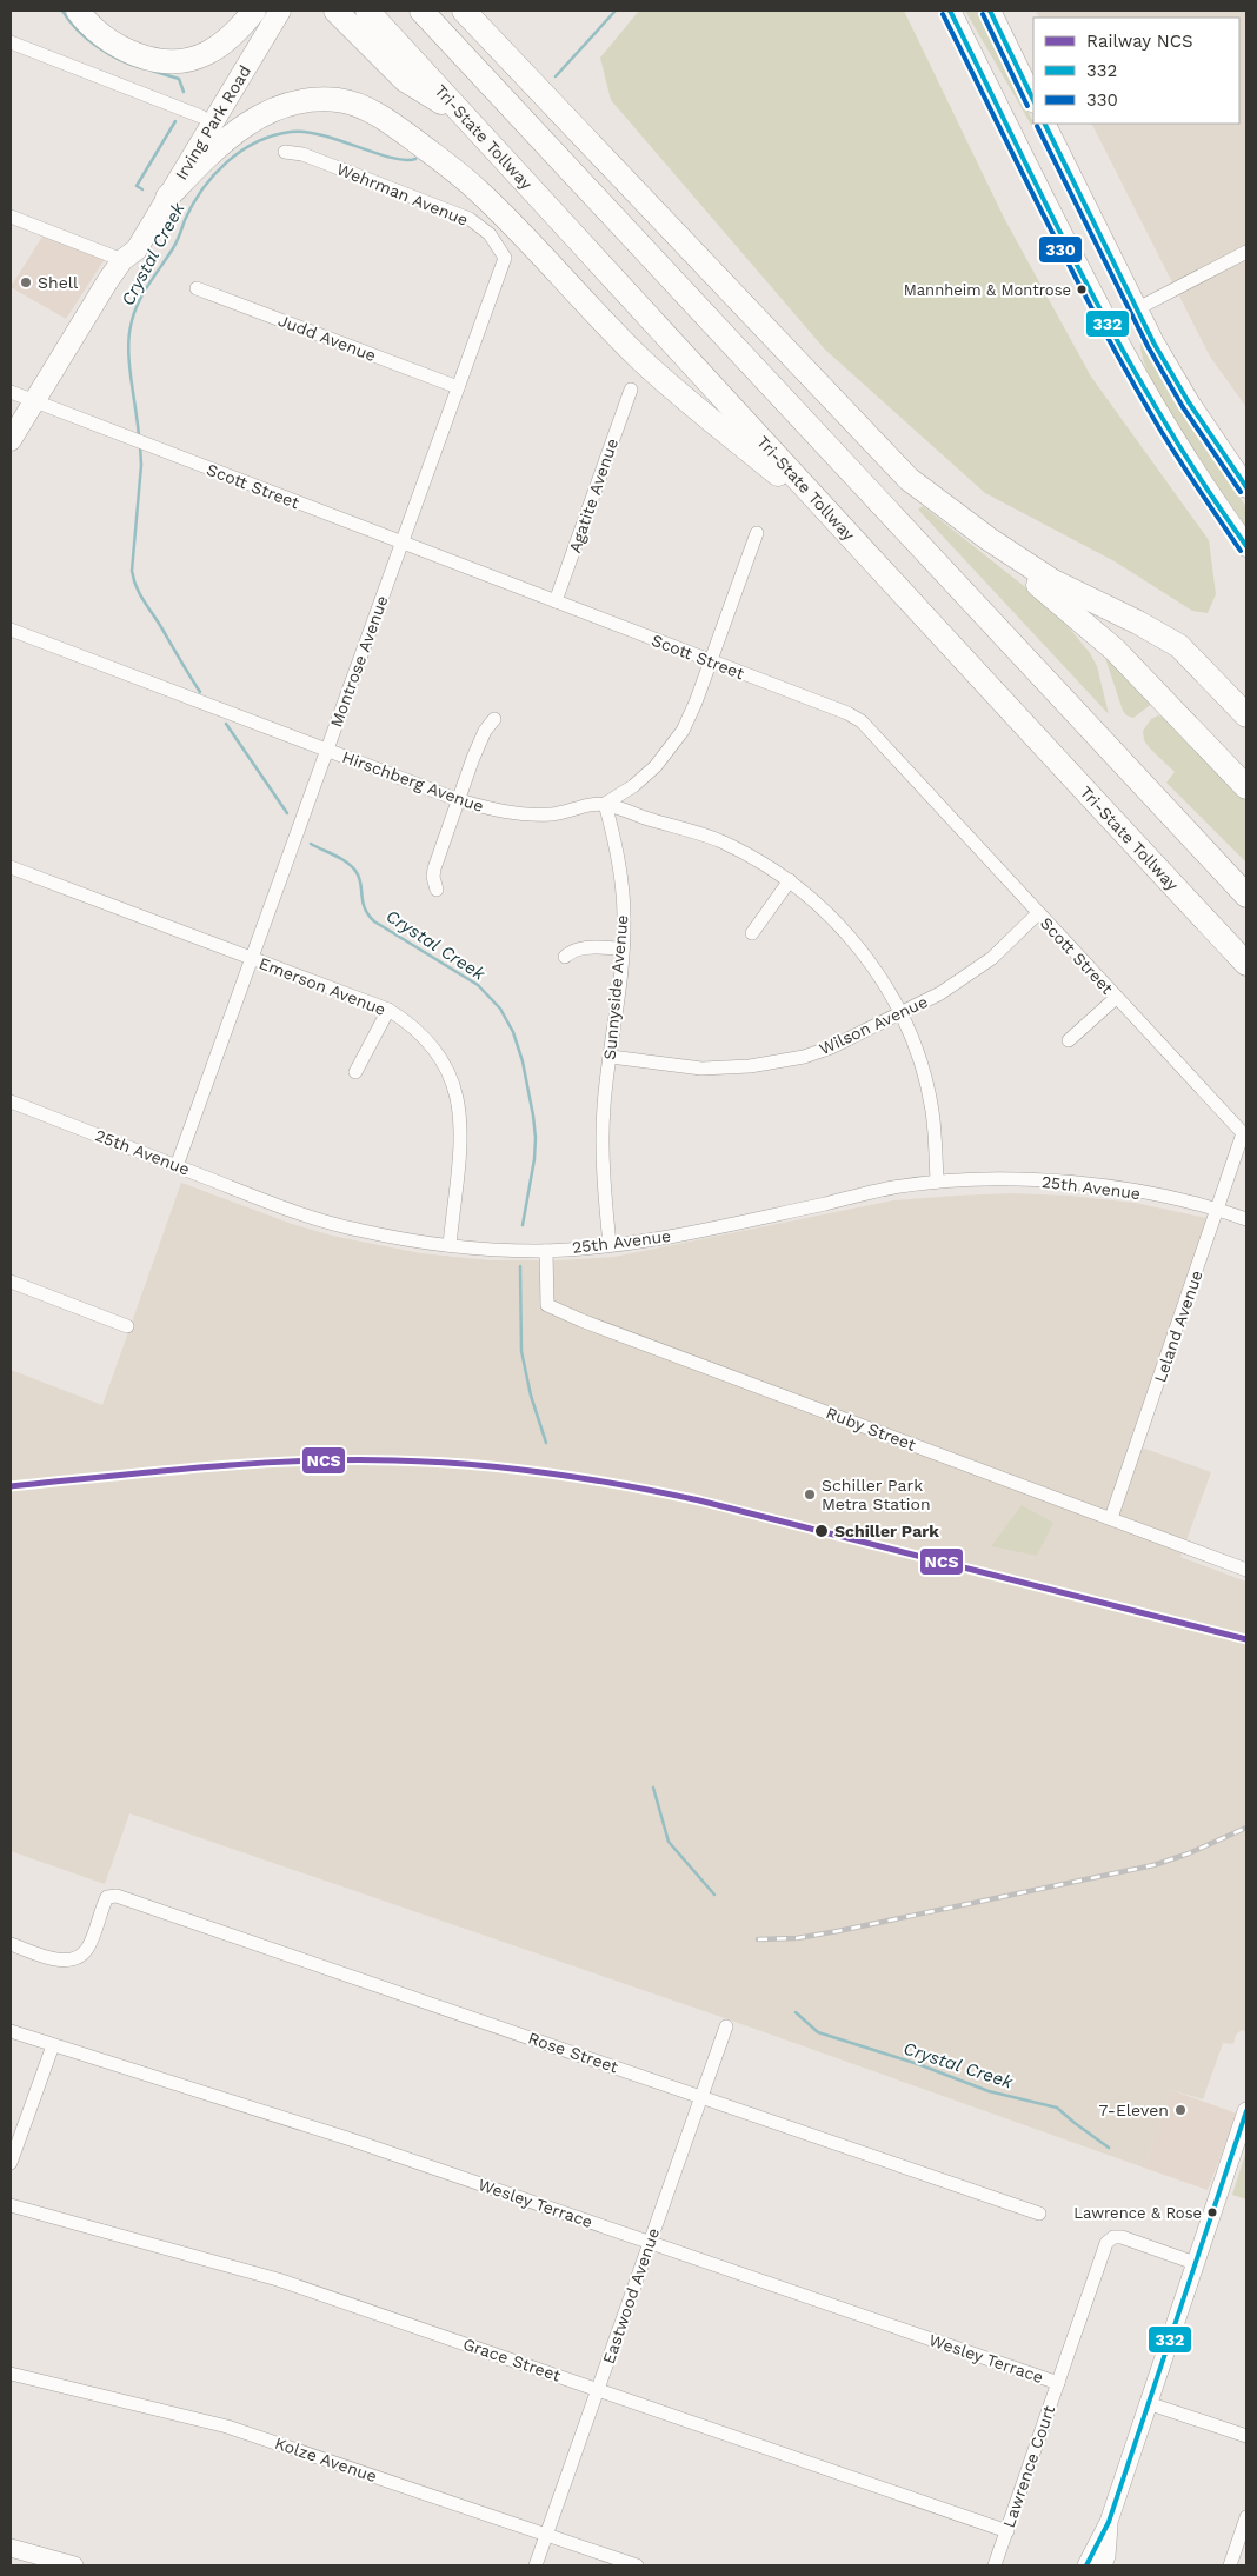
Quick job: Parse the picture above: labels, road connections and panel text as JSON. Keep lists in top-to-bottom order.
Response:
{
  "streets": {
    "highway": ["Tri-State Tollway"],
    "main road": ["Irving Park Road"],
    "street": [
      "Wehrman Avenue",
      "Judd Avenue",
      "Scott Street",
      "Agatite Avenue",
      "Montrose Avenue",
      "Hirschberg Avenue",
      "Emerson Avenue",
      "Sunnyside Avenue",
      "Wilson Avenue",
      "25th Avenue",
      "Leland Avenue",
      "Ruby Street",
      "Rose Street",
      "Wesley Terrace",
      "Eastwood Avenue",
      "Grace Street",
      "Kolze Avenue",
      "Lawrence Court"
    ]
  },
  "crossings": [
    ["Irving Park Road", "Scott Street"],
    ["Wehrman Avenue", "Montrose Avenue"],
    ["Judd Avenue", "Montrose Avenue"],
    ["Scott Street", "Agatite Avenue"],
    ["Scott Street", "Montrose Avenue"],
    ["Scott Street", "Wilson Avenue"],
    ["Scott Street", "Leland Avenue"],
    ["Montrose Avenue", "Hirschberg Avenue"],
    ["Montrose Avenue", "Emerson Avenue"],
    ["Montrose Avenue", "25th Avenue"],
    ["Hirschberg Avenue", "Sunnyside Avenue"],
    ["Hirschberg Avenue", "Wilson Avenue"],
    ["Hirschberg Avenue", "25th Avenue"],
    ["Emerson Avenue", "25th Avenue"],
    ["Sunnyside Avenue", "Wilson Avenue"],
    ["Sunnyside Avenue", "25th Avenue"],
    ["25th Avenue", "Leland Avenue"],
    ["25th Avenue", "Ruby Street"],
    ["Leland Avenue", "Ruby Street"],
    ["Rose Street", "Eastwood Avenue"],
    ["Wesley Terrace", "Eastwood Avenue"],
    ["Wesley Terrace", "Lawrence Court"],
    ["Eastwood Avenue", "Grace Street"],
    ["Eastwood Avenue", "Kolze Avenue"],
    ["Grace Street", "Lawrence Court"]
  ],
  "water": ["Crystal Creek"],
  "places": [
    "Shell",
    "Mannheim & Montrose",
    "Schiller Park Metra Station",
    "Schiller Park",
    "7-Eleven",
    "Lawrence & Rose"
  ],
  "lines": ["transit line 332", "transit line 330", "rail line NCS"],
  "legend": ["Railway NCS", "332", "330"]
}
